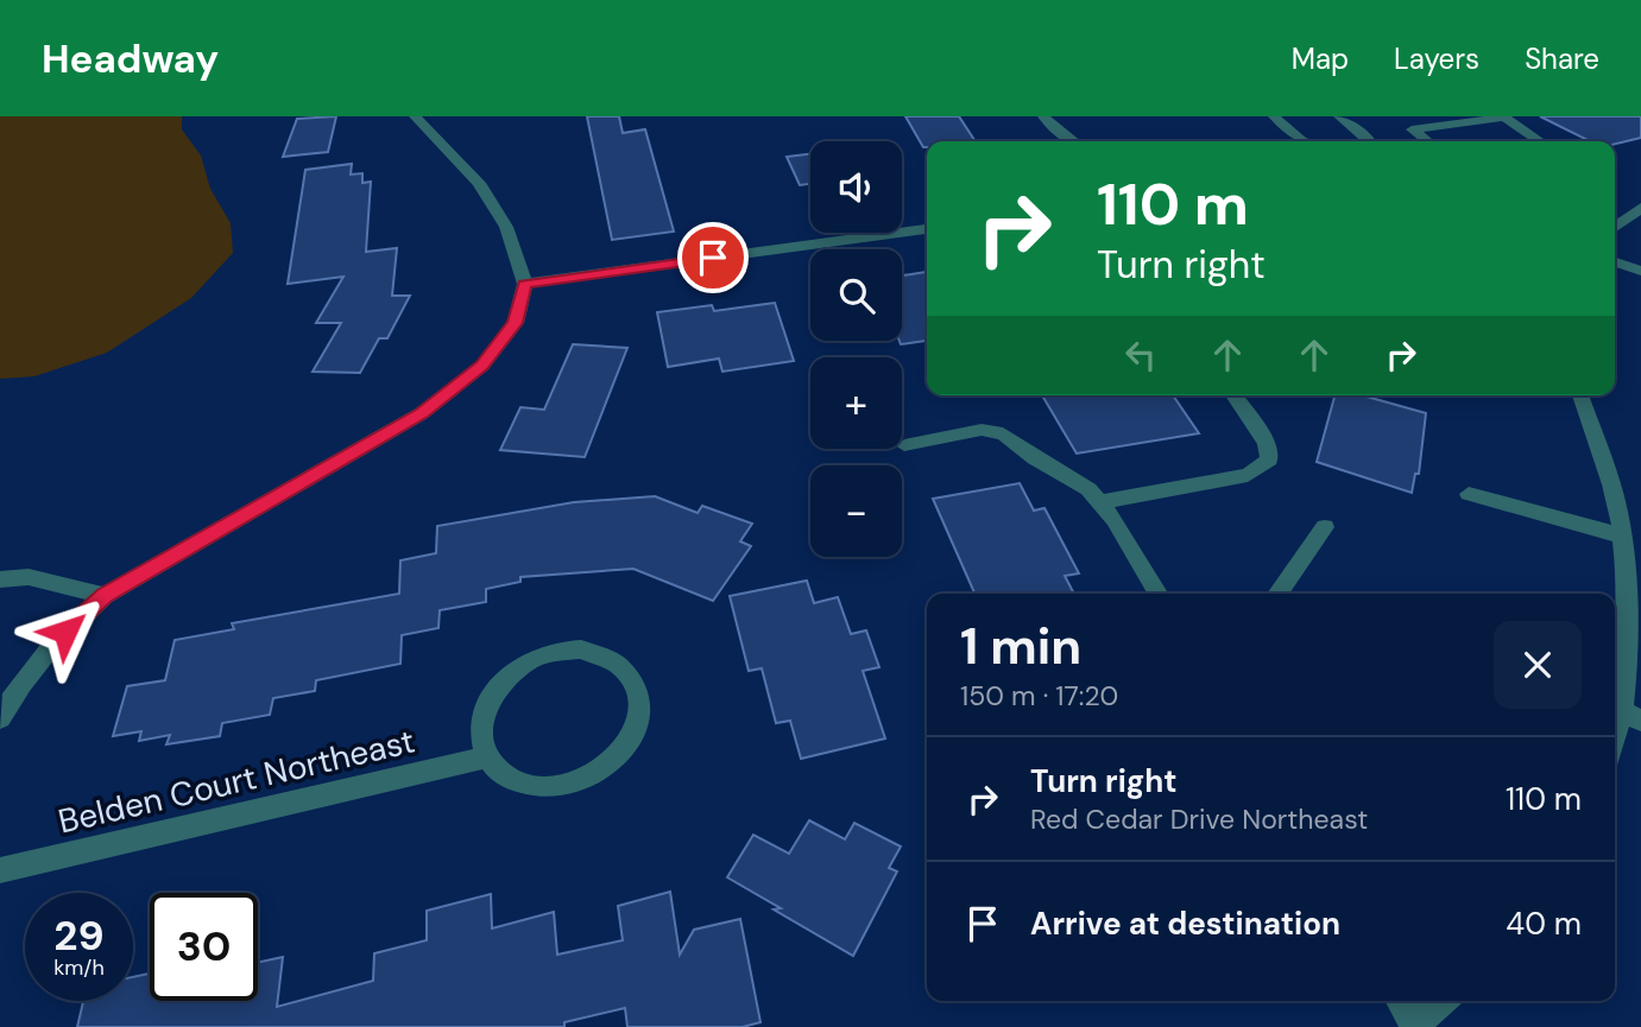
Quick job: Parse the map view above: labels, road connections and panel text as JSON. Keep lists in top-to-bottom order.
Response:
{
  "streets": {
    "street": ["Belden Court Northeast"]
  },
  "page": {
    "header": "Headway",
    "nav": ["Map", "Layers", "Share"],
    "map_buttons": ["+", "−"],
    "turn": ["110 m", "Turn right"],
    "heading": ["1 min", "150 m · 17:20"],
    "list": [
      {
        "name": "Turn right",
        "note": "Red Cedar Drive Northeast",
        "value": "110 m"
      },
      {
        "name": "Arrive at destination",
        "value": "40 m"
      }
    ],
    "speed": "29 km/h",
    "limit": "30"
  }
}
